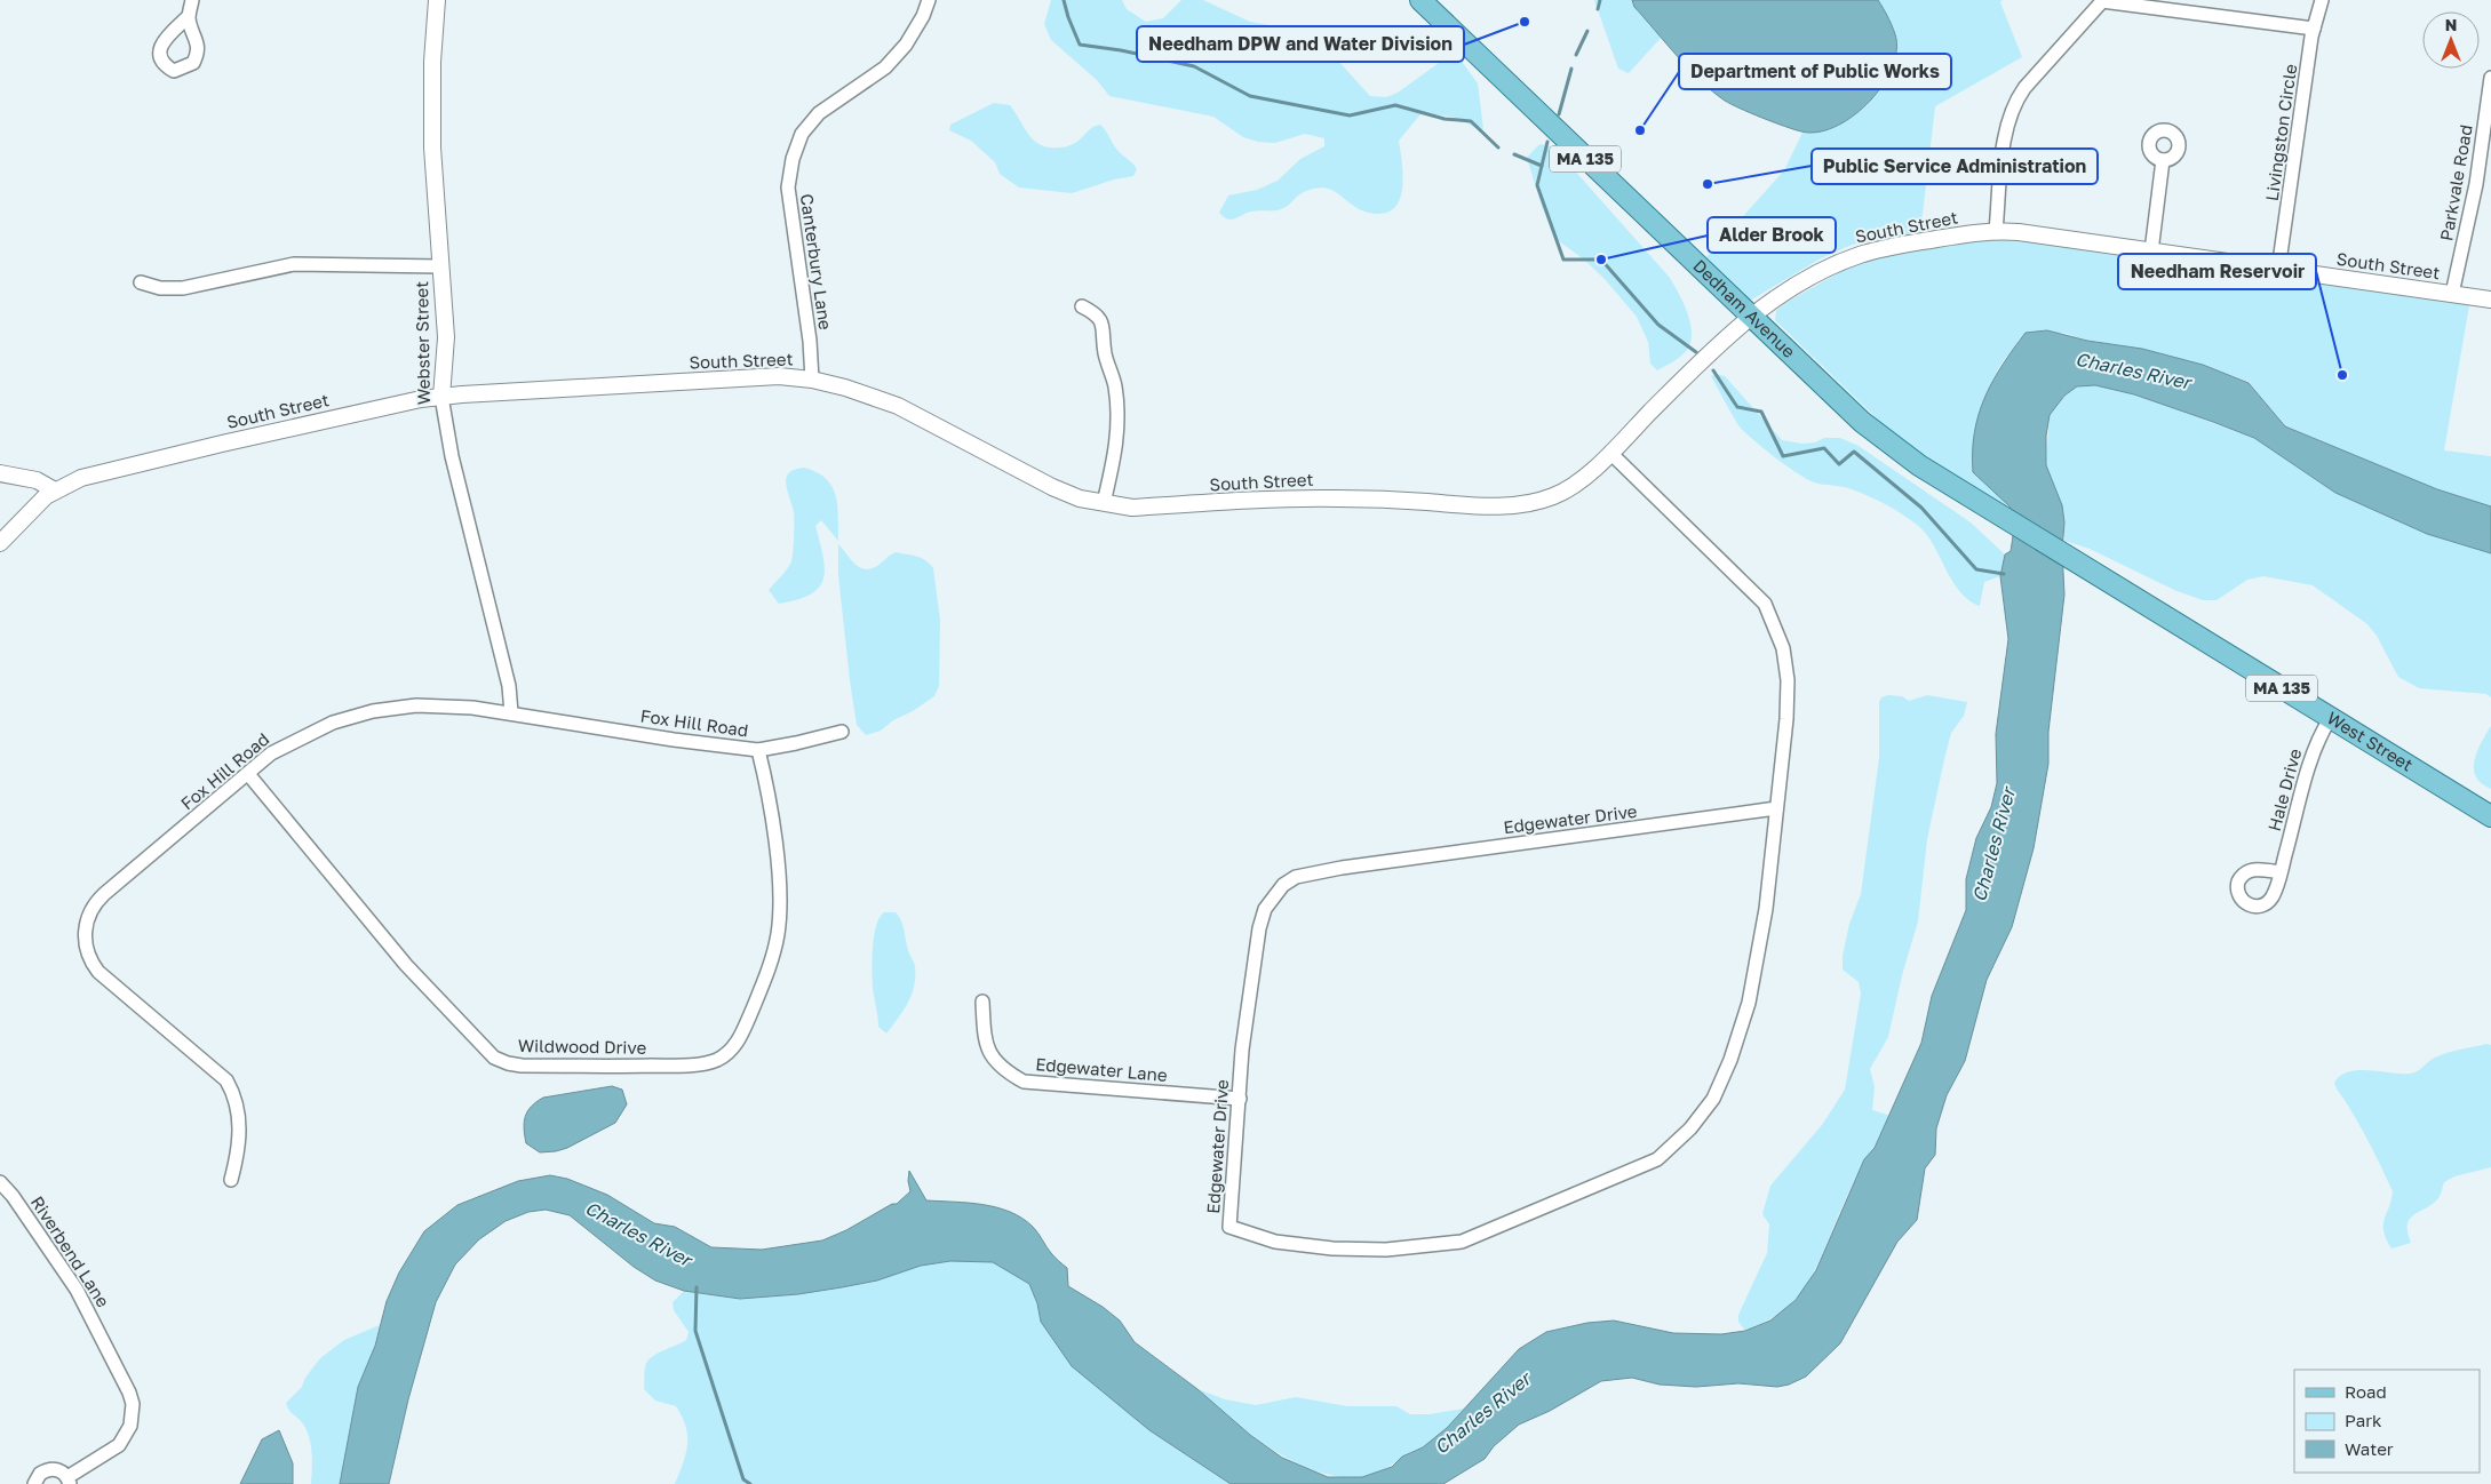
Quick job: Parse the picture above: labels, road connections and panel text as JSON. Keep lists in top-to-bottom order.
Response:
{
  "streets": {
    "main road": ["MA 135", "Dedham Avenue", "West Street"],
    "street": [
      "Livingston Circle",
      "Parkvale Road",
      "South Street",
      "Canterbury Lane",
      "Webster Street",
      "Fox Hill Road",
      "Hale Drive",
      "Edgewater Drive",
      "Wildwood Drive",
      "Edgewater Lane",
      "Riverbend Lane"
    ]
  },
  "crossings": [
    ["Livingston Circle", "South Street"],
    ["Parkvale Road", "South Street"],
    ["South Street", "Canterbury Lane"],
    ["South Street", "Dedham Avenue"],
    ["South Street", "Webster Street"],
    ["South Street", "Edgewater Drive"],
    ["Dedham Avenue", "West Street"],
    ["Webster Street", "Fox Hill Road"],
    ["Fox Hill Road", "Wildwood Drive"],
    ["West Street", "Hale Drive"],
    ["Edgewater Drive", "Edgewater Lane"]
  ],
  "water": ["Charles River"],
  "places": [
    "Needham DPW and Water Division",
    "Department of Public Works",
    "Public Service Administration",
    "Alder Brook",
    "Needham Reservoir"
  ],
  "legend": ["Road", "Park", "Water"],
  "north": "top"
}
